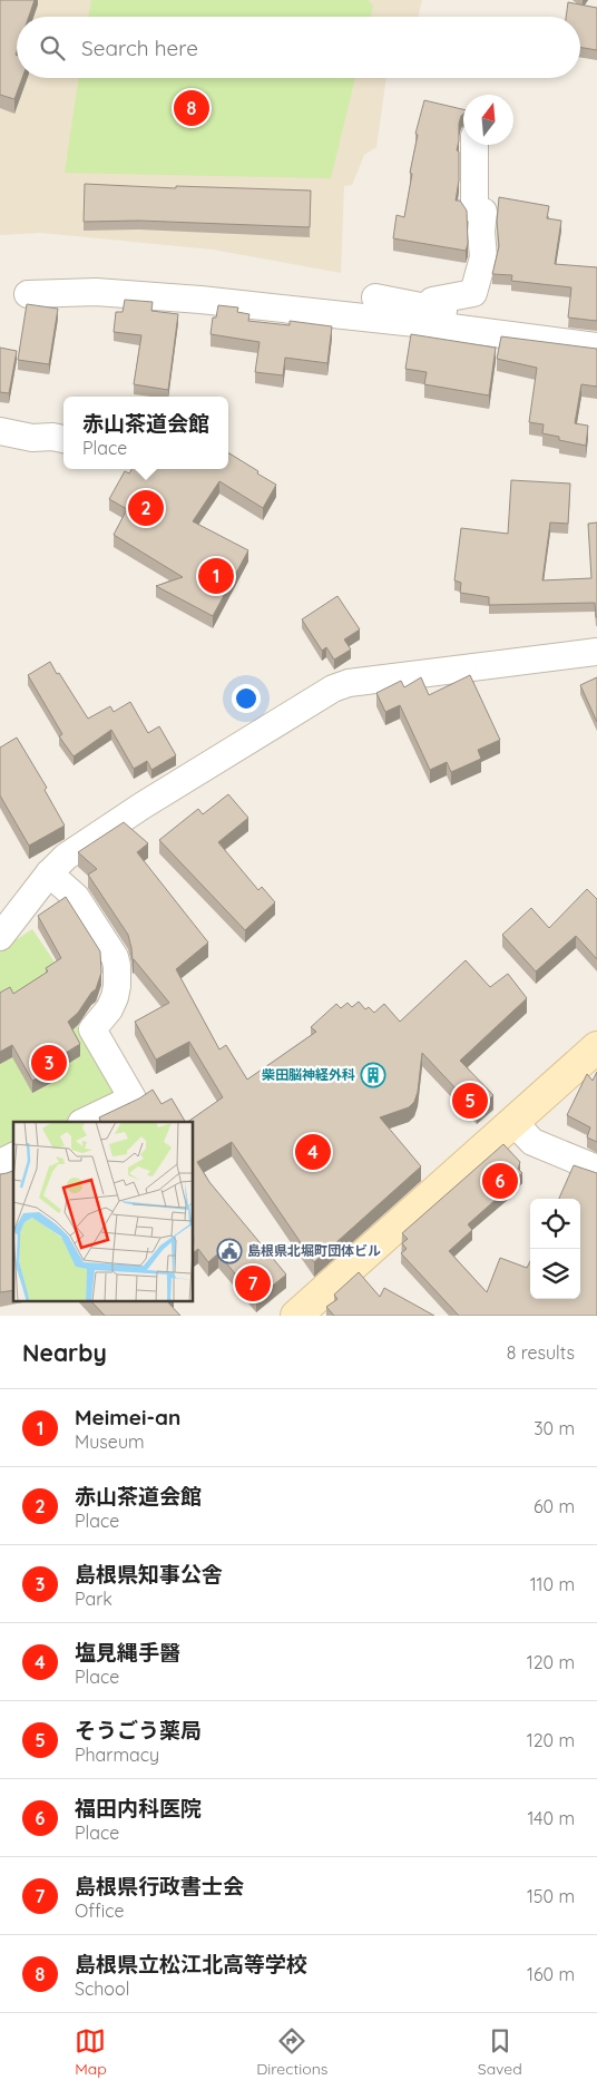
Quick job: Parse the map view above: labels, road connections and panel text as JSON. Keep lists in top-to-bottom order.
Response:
{
  "places": {
    "building": ["柴田脳神経外科"],
    "public building": ["島根県北堀町団体ビル"]
  },
  "north": "top",
  "page": {
    "search": "Search here",
    "pins": [
      "8",
      "2",
      "1",
      "3",
      "5",
      "4",
      "6",
      "7"
    ],
    "popup": ["赤山茶道会館", "Place"],
    "heading": ["Nearby", "8 results"],
    "list": [
      {
        "mark": "1",
        "name": "Meimei-an",
        "note": "Museum",
        "value": "30 m"
      },
      {
        "mark": "2",
        "name": "赤山茶道会館",
        "note": "Place",
        "value": "60 m"
      },
      {
        "mark": "3",
        "name": "島根県知事公舎",
        "note": "Park",
        "value": "110 m"
      },
      {
        "mark": "4",
        "name": "塩見縄手醫",
        "note": "Place",
        "value": "120 m"
      },
      {
        "mark": "5",
        "name": "そうごう薬局",
        "note": "Pharmacy",
        "value": "120 m"
      },
      {
        "mark": "6",
        "name": "福田内科医院",
        "note": "Place",
        "value": "140 m"
      },
      {
        "mark": "7",
        "name": "島根県行政書士会",
        "note": "Office",
        "value": "150 m"
      },
      {
        "mark": "8",
        "name": "島根県立松江北高等学校",
        "note": "School",
        "value": "160 m"
      }
    ],
    "nav": ["Map", "Directions", "Saved"]
  }
}
